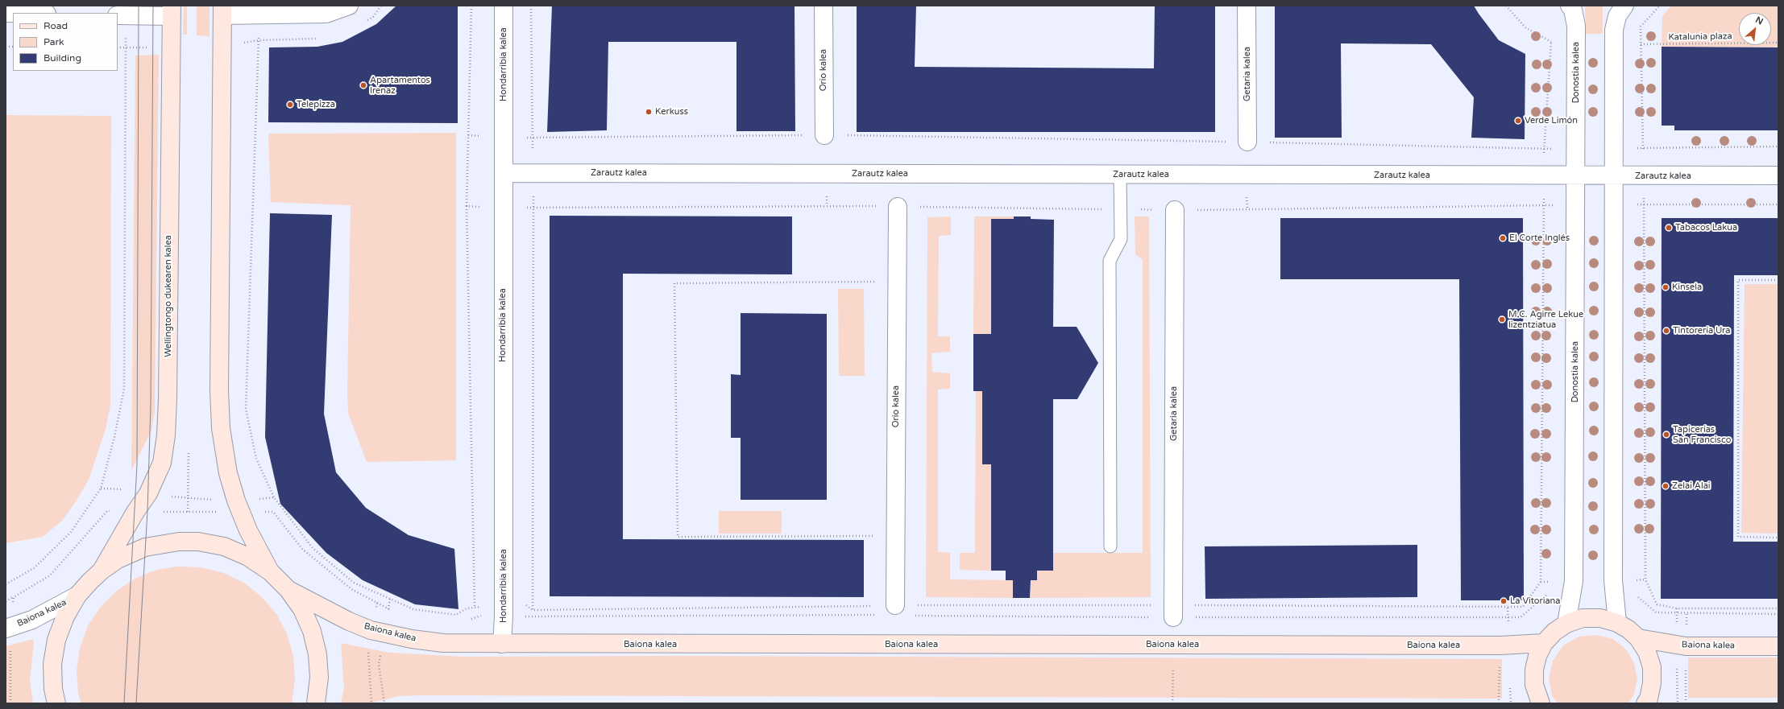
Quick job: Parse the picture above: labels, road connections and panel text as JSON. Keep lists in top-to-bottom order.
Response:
{
  "streets": {
    "street": [
      "Hondarribia kalea",
      "Orio kalea",
      "Donostia kalea",
      "Getaria kalea",
      "Zarautz kalea",
      "Wellingtongo dukearen kalea",
      "Baiona kalea"
    ],
    "path": ["Katalunia plaza"]
  },
  "crossings": [
    ["Hondarribia kalea", "Zarautz kalea"],
    ["Hondarribia kalea", "Baiona kalea"],
    ["Donostia kalea", "Zarautz kalea"]
  ],
  "places": [
    "Apartamentos Irenaz",
    "Telepizza",
    "Kerkuss",
    "Verde Limón",
    "Tabacos Lakua",
    "El Corte Inglés",
    "Kinsela",
    "M.C. Agirre Lekue lizentziatua",
    "Tintorería Ura",
    "Tapicerías San Francisco",
    "Zelai Alai",
    "La Vitoriana"
  ],
  "legend": ["Road", "Park", "Building"],
  "north": "top right"
}
